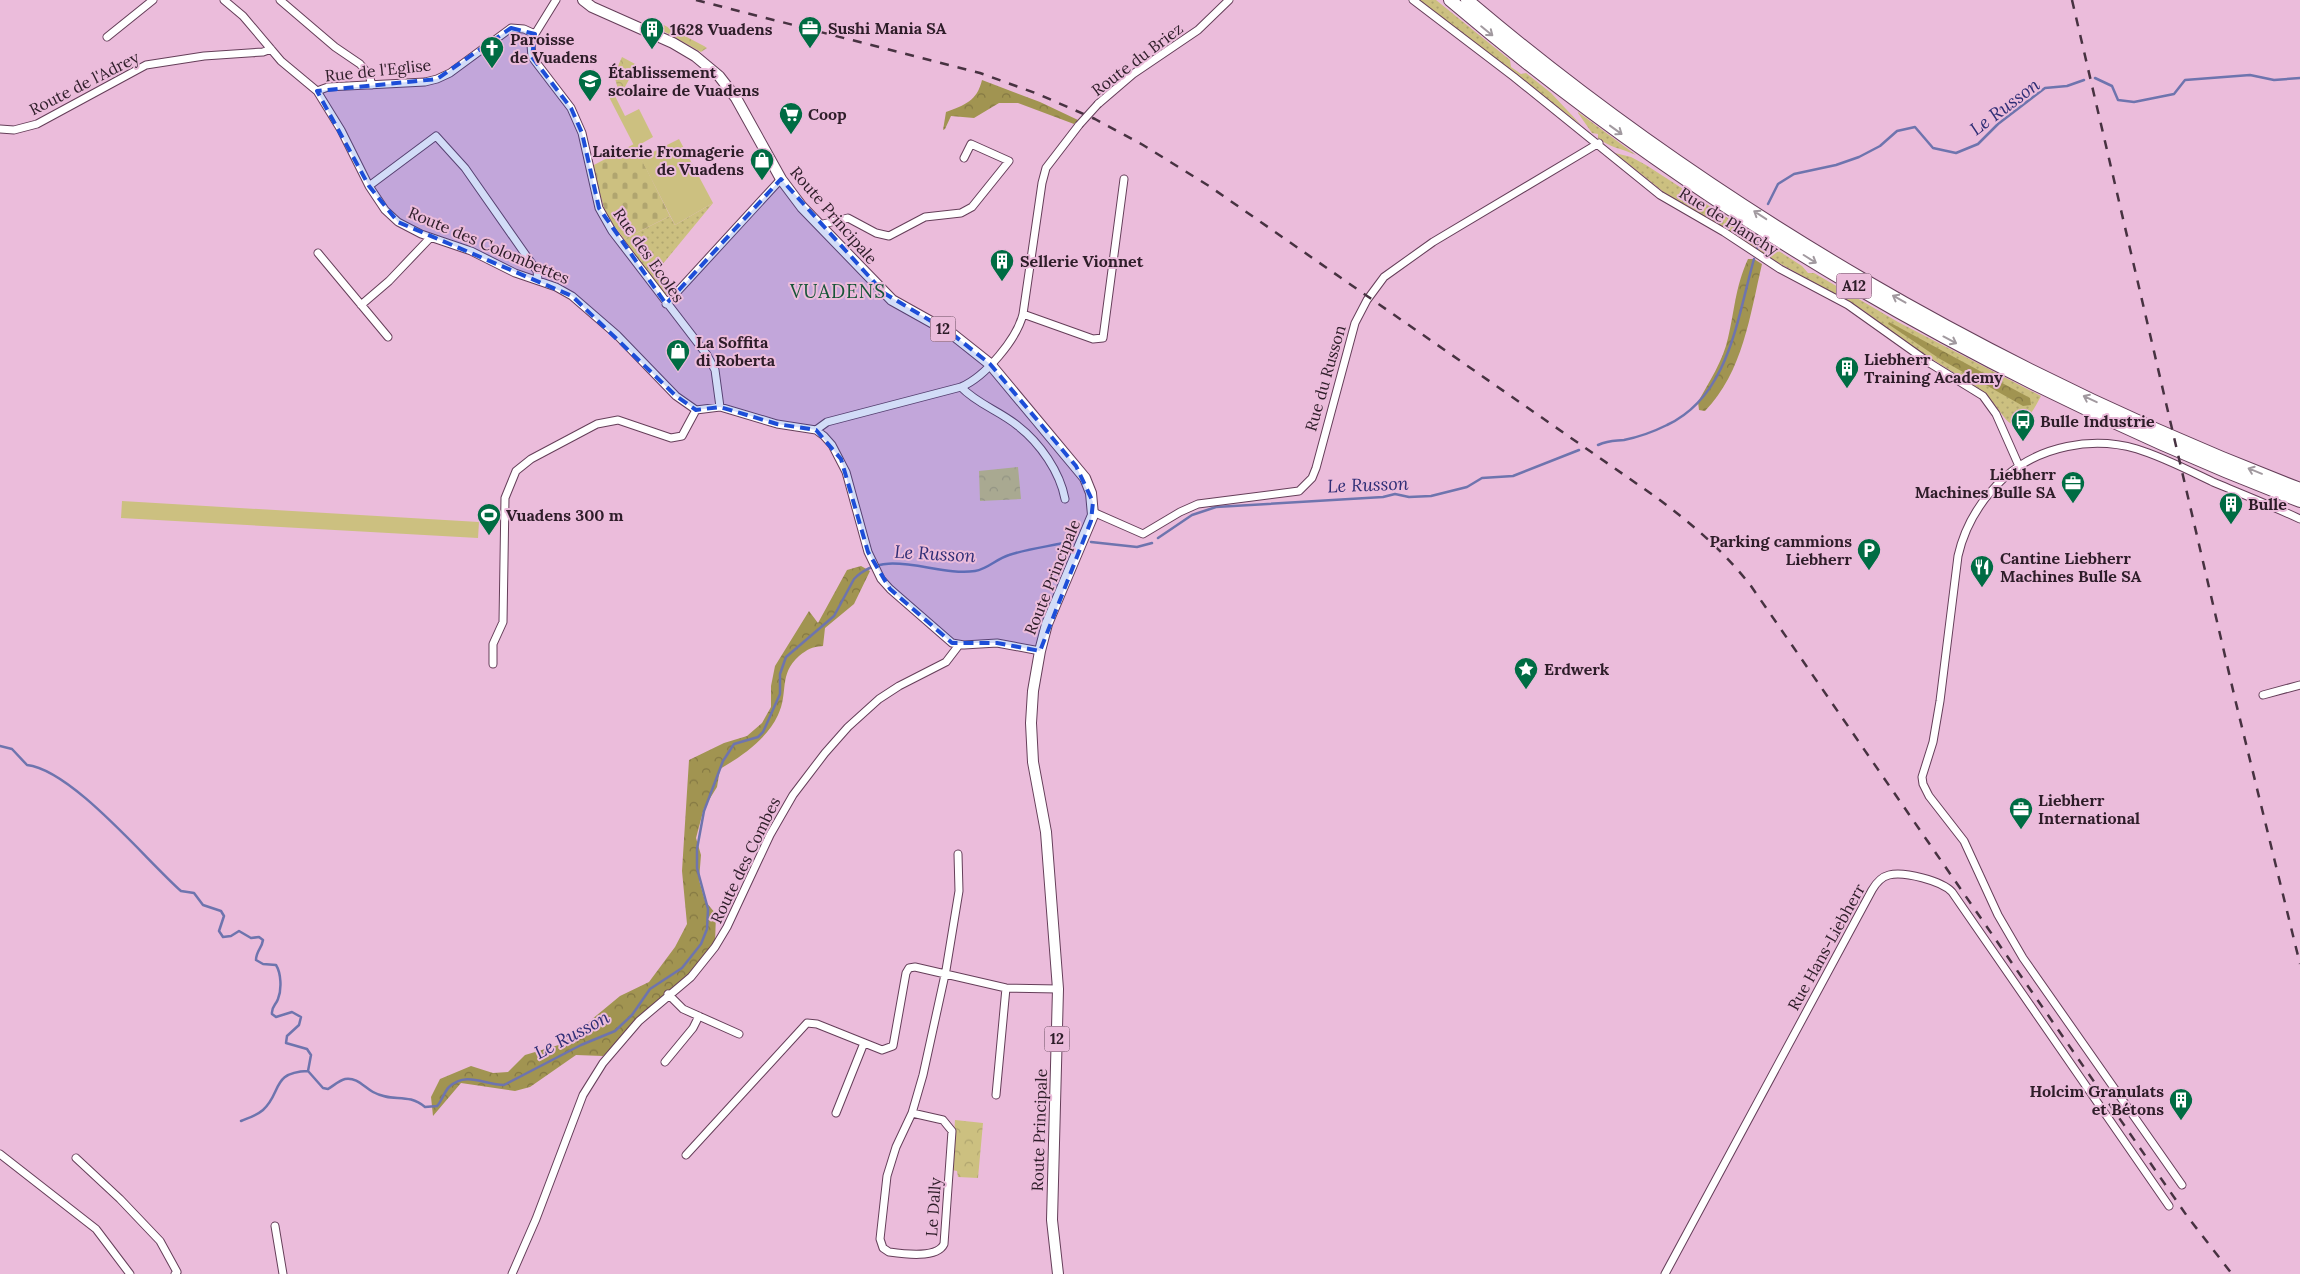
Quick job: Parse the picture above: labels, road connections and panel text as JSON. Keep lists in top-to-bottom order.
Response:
{
  "streets": {
    "highway": ["A12"],
    "main road": ["Route Principale", "12"],
    "street": [
      "Route du Briez",
      "Rue de l'Eglise",
      "Route de l'Adrey",
      "Rue de Planchy",
      "Route des Colombettes",
      "Rue des Ecoles",
      "Rue du Russon",
      "Route des Combes",
      "Rue Hans-Liebherr",
      "Le Dally"
    ]
  },
  "crossings": [
    ["Route du Briez", "Route Principale"],
    ["Rue de l'Eglise", "Route des Colombettes"],
    ["Rue de l'Eglise", "Rue des Ecoles"],
    ["Route de l'Adrey", "Route des Colombettes"],
    ["Route Principale", "Rue du Russon"],
    ["Rue de Planchy", "Rue du Russon"]
  ],
  "districts": ["VUADENS"],
  "water": ["Le Russon"],
  "places": {
    "office": ["Sushi Mania SA", "Liebherr Machines Bulle SA", "Liebherr International"],
    "building": [
      "1628 Vuadens",
      "Sellerie Vionnet",
      "Liebherr Training Academy",
      "Bulle",
      "Holcim Granulats et Bétons"
    ],
    "church": ["Paroisse de Vuadens"],
    "school or university": ["Établissement scolaire de Vuadens"],
    "supermarket": ["Coop"],
    "shop": ["Laiterie Fromagerie de Vuadens", "La Soffita di Roberta"],
    "bus stop": ["Bulle Industrie"],
    "sports": ["Vuadens 300 m"],
    "parking": ["Parking cammions Liebherr"],
    "restaurant": ["Cantine Liebherr Machines Bulle SA"],
    "place": ["Erdwerk"]
  }
}
